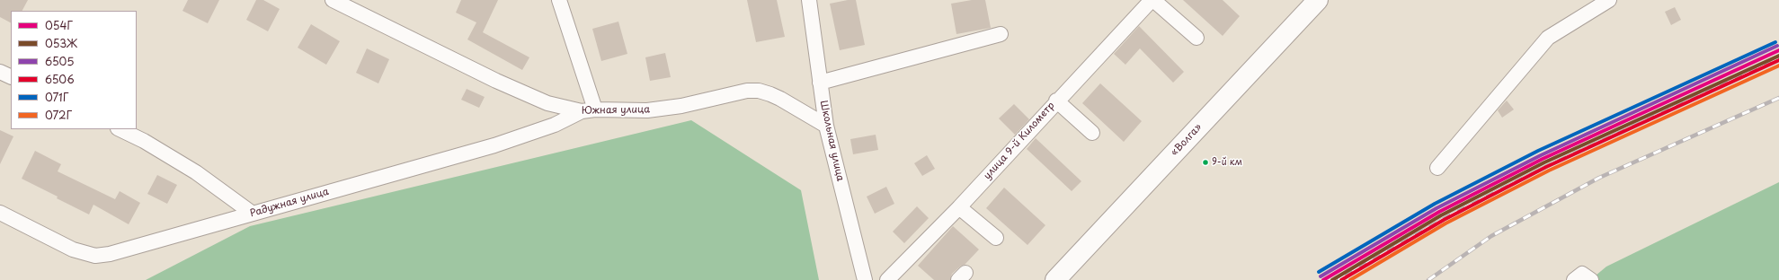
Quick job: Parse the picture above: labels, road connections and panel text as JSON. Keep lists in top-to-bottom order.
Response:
{
  "streets": {
    "highway": ["«Волга»"],
    "street": [
      "Южная улица",
      "Школьная улица",
      "улица 9-й Километр",
      "Радужная улица"
    ]
  },
  "crossings": [
    ["Южная улица", "Школьная улица"],
    ["Южная улица", "Радужная улица"]
  ],
  "places": ["9-й км"],
  "lines": [
    "transit line 071Г",
    "transit line 6505",
    "transit line 054Г",
    "transit line 053Ж",
    "transit line 6506",
    "transit line 072Г"
  ],
  "legend": [
    "054Г",
    "053Ж",
    "6505",
    "6506",
    "071Г",
    "072Г"
  ]
}
